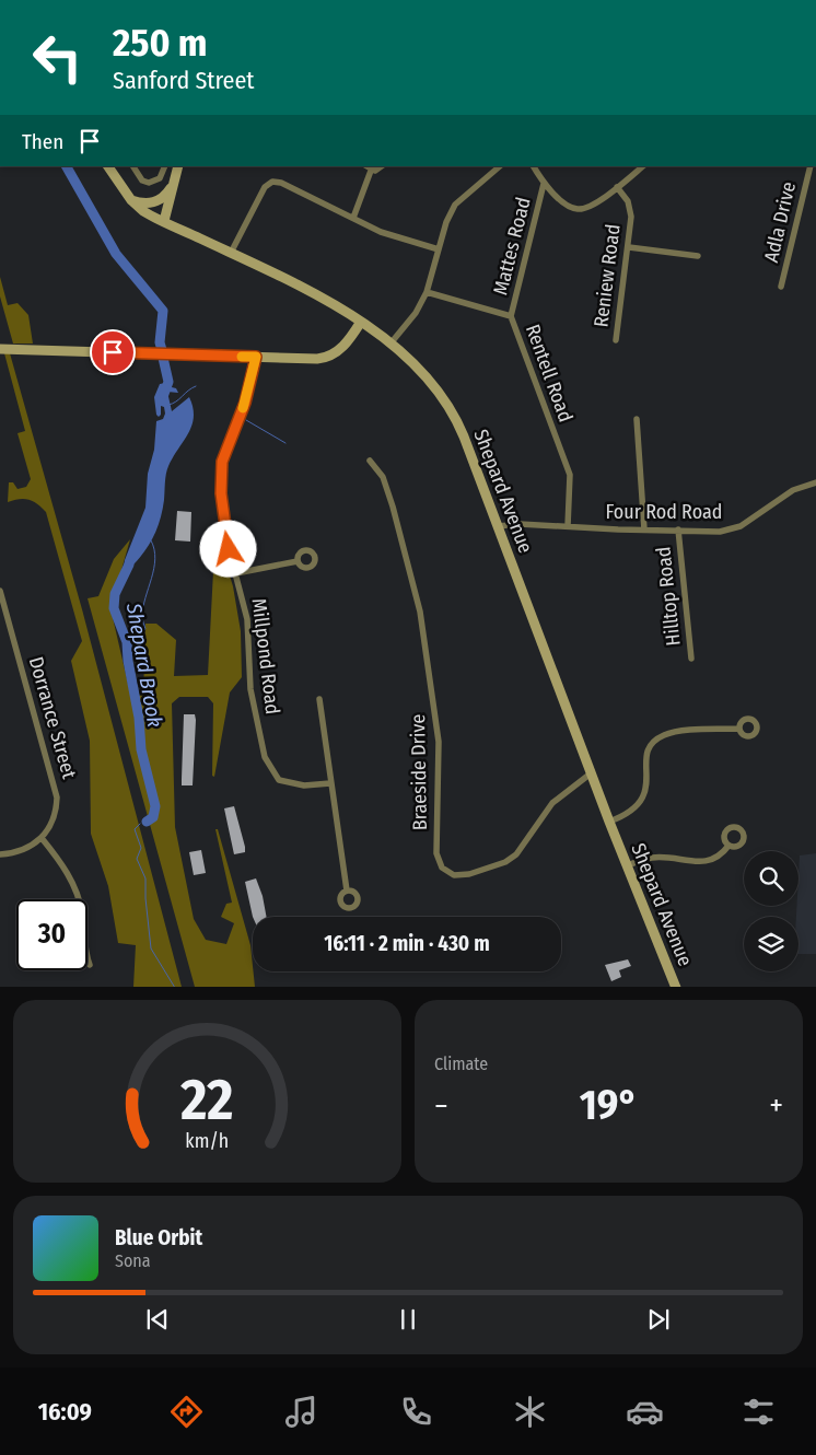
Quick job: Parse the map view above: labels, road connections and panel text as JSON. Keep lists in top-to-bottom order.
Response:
{
  "streets": {
    "main road": ["Shepard Avenue"],
    "street": [
      "Adla Drive",
      "Mattes Road",
      "Reniew Road",
      "Rentell Road",
      "Four Rod Road",
      "Hilltop Road",
      "Millpond Road",
      "Dorrance Street",
      "Braeside Drive"
    ]
  },
  "crossings": [
    ["Mattes Road", "Rentell Road"],
    ["Rentell Road", "Four Rod Road"],
    ["Shepard Avenue", "Four Rod Road"],
    ["Shepard Avenue", "Braeside Drive"],
    ["Four Rod Road", "Hilltop Road"]
  ],
  "water": ["Shepard Brook"],
  "page": {
    "turn": ["250 m", "Sanford Street"],
    "then": "Then",
    "limit": "30",
    "trip": "16:11 · 2 min · 430 m",
    "tile": "Climate",
    "heat": ["−", "19°", "+"],
    "song": ["Blue Orbit", "Sona"],
    "tabs": "16:09",
    "gauge": ["22", "km/h"]
  }
}
